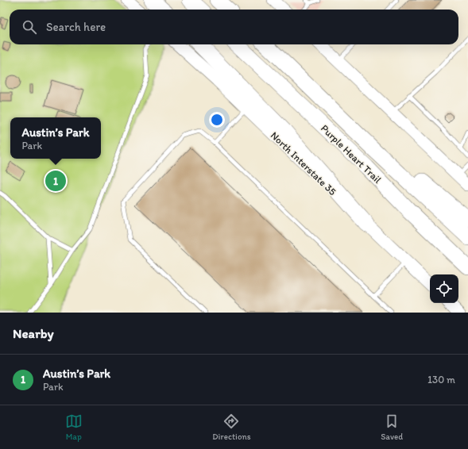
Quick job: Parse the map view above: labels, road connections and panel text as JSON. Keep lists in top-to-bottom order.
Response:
{
  "streets": {
    "highway": ["Purple Heart Trail"],
    "main road": ["North Interstate 35"]
  },
  "page": {
    "search": "Search here",
    "popup": ["Austin’s Park", "Park"],
    "pins": "1",
    "heading": "Nearby",
    "list": [
      {
        "mark": "1",
        "name": "Austin’s Park",
        "note": "Park",
        "value": "130 m"
      }
    ],
    "nav": ["Map", "Directions", "Saved"]
  }
}
